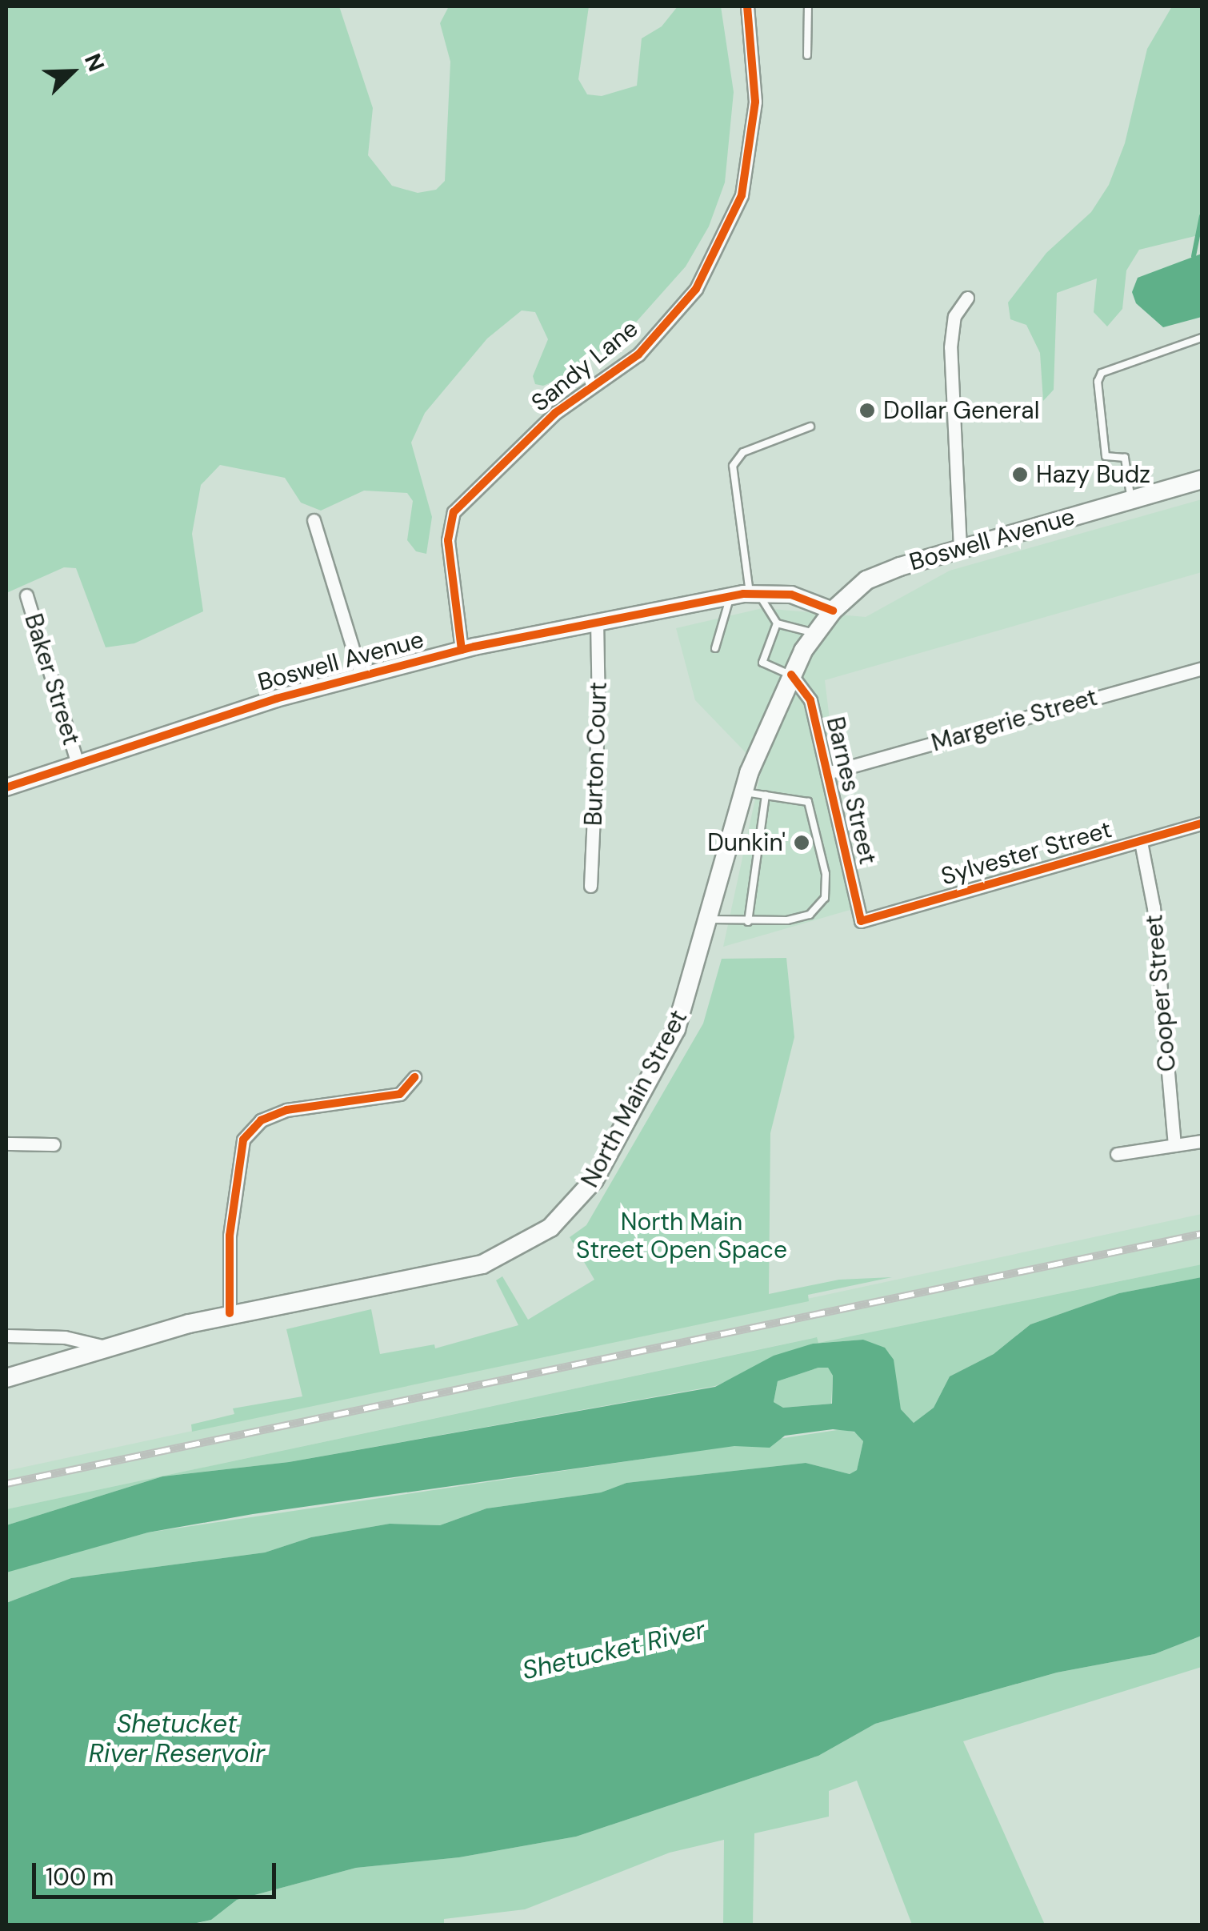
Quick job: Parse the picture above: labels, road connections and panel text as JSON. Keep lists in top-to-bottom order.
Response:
{
  "streets": {
    "main road": ["Boswell Avenue", "North Main Street"],
    "street": [
      "Sandy Lane",
      "Baker Street",
      "Margerie Street",
      "Burton Court",
      "Barnes Street",
      "Sylvester Street",
      "Cooper Street"
    ]
  },
  "crossings": [
    ["Sandy Lane", "Boswell Avenue"],
    ["Boswell Avenue", "Baker Street"],
    ["Boswell Avenue", "Burton Court"],
    ["Boswell Avenue", "North Main Street"],
    ["Margerie Street", "Barnes Street"],
    ["Barnes Street", "Sylvester Street"],
    ["Barnes Street", "North Main Street"],
    ["Sylvester Street", "Cooper Street"]
  ],
  "water": ["Shetucket River", "Shetucket River Reservoir"],
  "parks": ["North Main Street Open Space"],
  "places": ["Dollar General", "Hazy Budz", "Dunkin'"],
  "scale_bar": "100 m",
  "north": "top right"
}
